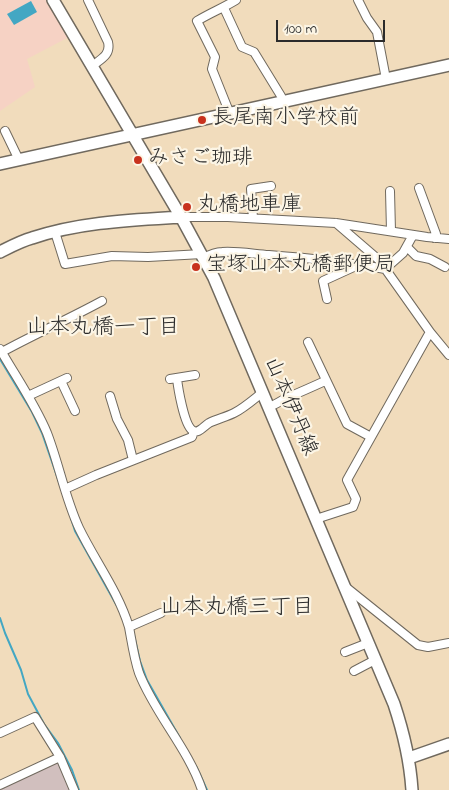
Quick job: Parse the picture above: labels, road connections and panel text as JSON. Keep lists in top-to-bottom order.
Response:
{
  "streets": {
    "main road": ["山本伊丹線"]
  },
  "districts": ["山本丸橋一丁目", "山本丸橋三丁目"],
  "places": [
    "長尾南小学校前",
    "みさご珈琲",
    "丸橋地車庫",
    "宝塚山本丸橋郵便局"
  ],
  "scale_bar": "100 m"
}
